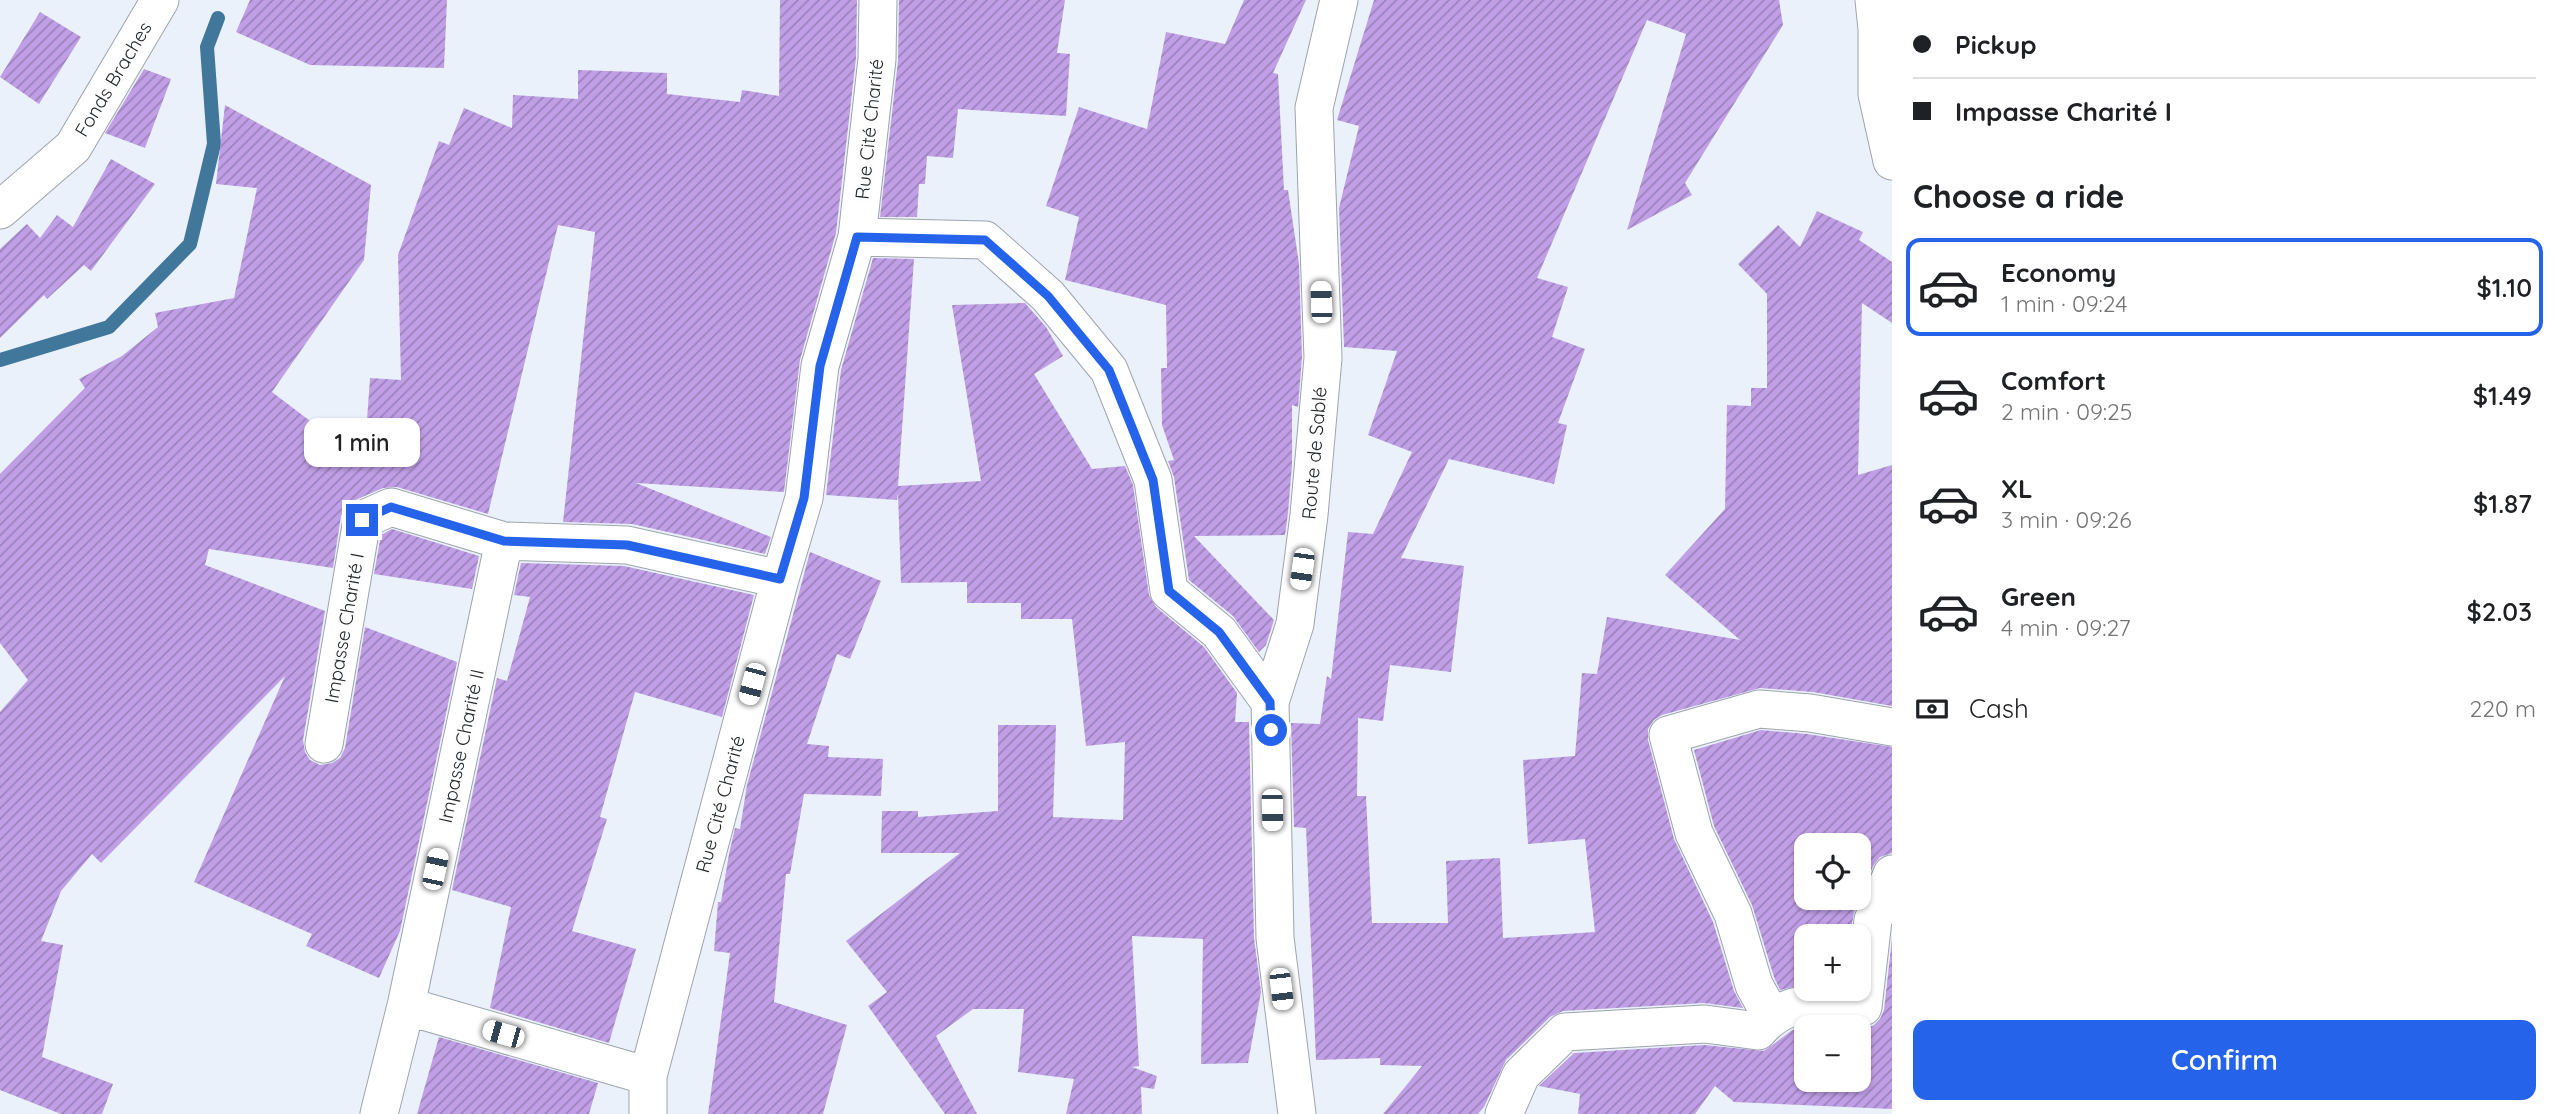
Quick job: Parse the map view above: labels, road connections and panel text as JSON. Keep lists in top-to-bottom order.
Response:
{
  "streets": {
    "street": [
      "Fonds Braches",
      "Rue Cité Charité",
      "Route de Sablé",
      "Impasse Charité I",
      "Impasse Charité II"
    ]
  },
  "crossings": [
    ["Rue Cité Charité", "Impasse Charité I"],
    ["Impasse Charité I", "Impasse Charité II"]
  ],
  "page": {
    "banner": ["Pickup", "Impasse Charité I"],
    "heading": "Choose a ride",
    "list": [
      {
        "name": "Economy",
        "note": "1 min · 09:24",
        "value": "$1.10"
      },
      {
        "name": "Comfort",
        "note": "2 min · 09:25",
        "value": "$1.49"
      },
      {
        "name": "XL",
        "note": "3 min · 09:26",
        "value": "$1.87"
      },
      {
        "name": "Green",
        "note": "4 min · 09:27",
        "value": "$2.03"
      }
    ],
    "bubble": "1 min",
    "pay": ["Cash", "220 m"],
    "map_buttons": ["+", "−"],
    "buttons": "Confirm"
  }
}
